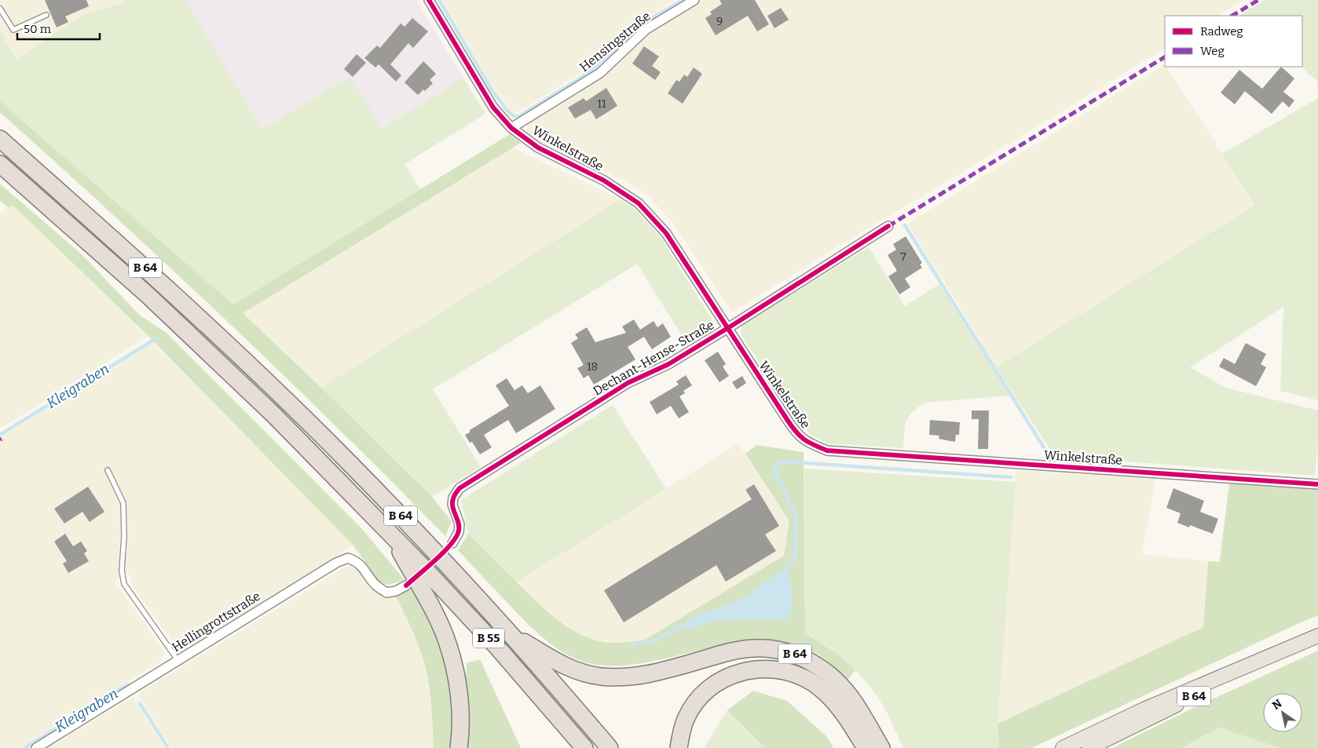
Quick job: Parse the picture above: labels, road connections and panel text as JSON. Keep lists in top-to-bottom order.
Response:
{
  "streets": {
    "highway": ["B 64", "B 55"],
    "street": [
      "Hensingstraße",
      "Winkelstraße",
      "Dechant-Hense-Straße",
      "Hellingrottstraße"
    ]
  },
  "crossings": [
    ["Hensingstraße", "Winkelstraße"],
    ["Winkelstraße", "Dechant-Hense-Straße"],
    ["B 64", "B 55"]
  ],
  "water": ["Kleigraben"],
  "house_numbers": [
    "9",
    "11",
    "7",
    "18"
  ],
  "legend": ["Radweg", "Weg"],
  "scale_bar": "50 m",
  "north": "top left"
}
